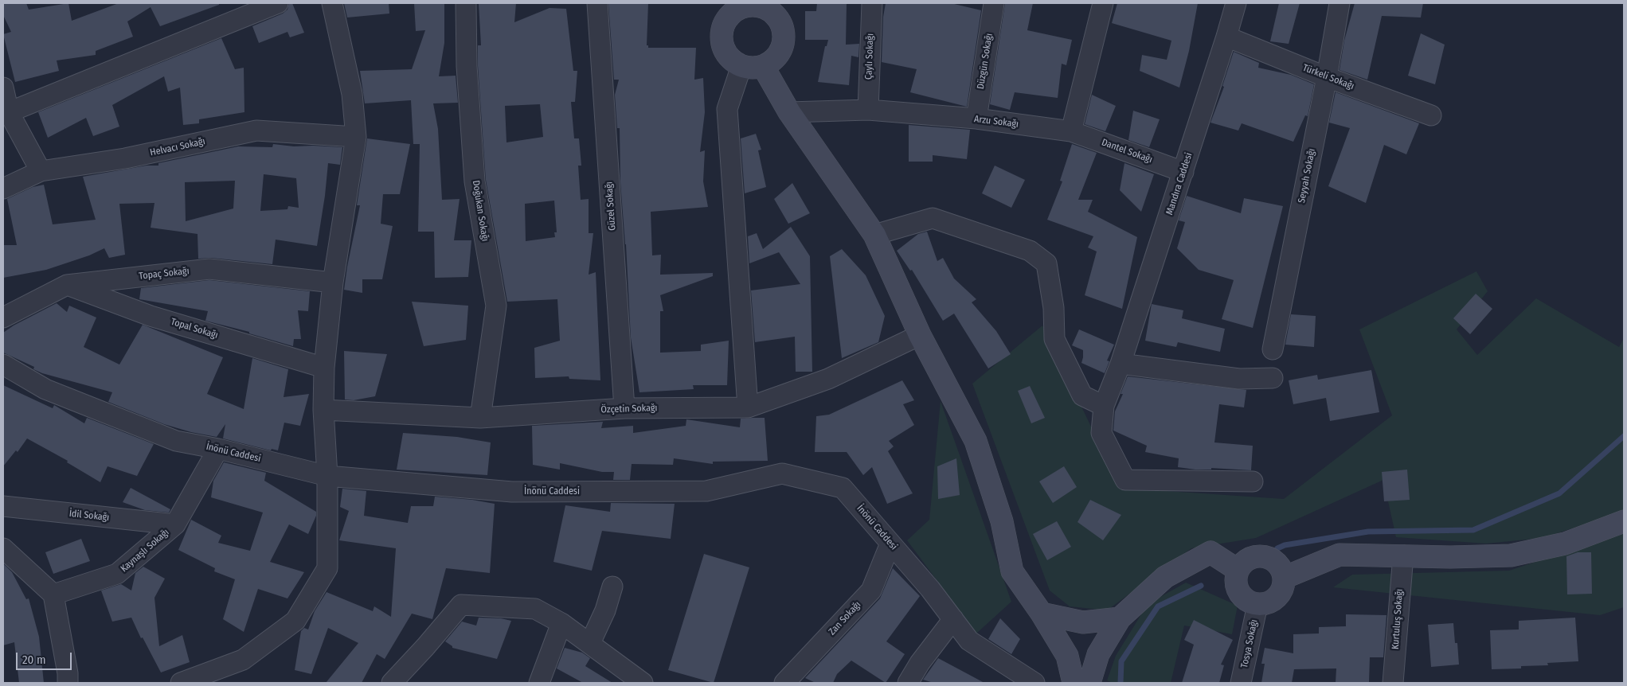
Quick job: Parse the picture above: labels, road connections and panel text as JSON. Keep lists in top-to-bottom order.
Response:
{
  "streets": {
    "street": [
      "Çaylı Sokağı",
      "Düzgün Sokağı",
      "Türkeli Sokağı",
      "Arzu Sokağı",
      "Helvacı Sokağı",
      "Dantel Sokağı",
      "Seyyah Sokağı",
      "Mandıra Caddesi",
      "Güzel Sokağı",
      "Doğukan Sokağı",
      "Topaç Sokağı",
      "Topal Sokağı",
      "Özçetin Sokağı",
      "İnönü Caddesi",
      "İdil Sokağı",
      "Kaynaşlı Sokağı",
      "Zan Sokağı",
      "Kurtuluş Sokağı",
      "Tosya Sokağı"
    ]
  },
  "crossings": [
    ["Çaylı Sokağı", "Arzu Sokağı"],
    ["Düzgün Sokağı", "Arzu Sokağı"],
    ["Türkeli Sokağı", "Seyyah Sokağı"],
    ["Türkeli Sokağı", "Mandıra Caddesi"],
    ["Arzu Sokağı", "Dantel Sokağı"],
    ["Dantel Sokağı", "Mandıra Caddesi"],
    ["Güzel Sokağı", "Özçetin Sokağı"],
    ["Doğukan Sokağı", "Özçetin Sokağı"],
    ["Topaç Sokağı", "Topal Sokağı"],
    ["İnönü Caddesi", "Kaynaşlı Sokağı"],
    ["İnönü Caddesi", "Zan Sokağı"],
    ["İdil Sokağı", "Kaynaşlı Sokağı"]
  ],
  "scale_bar": "20 m"
}
